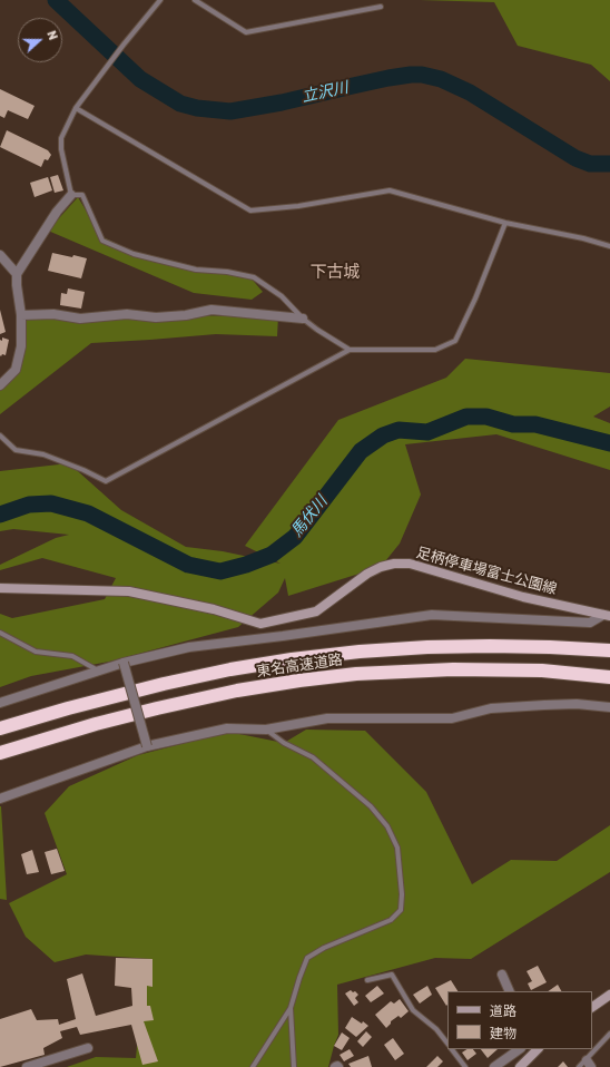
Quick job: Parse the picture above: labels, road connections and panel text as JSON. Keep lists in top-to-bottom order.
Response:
{
  "streets": {
    "highway": ["東名高速道路"],
    "main road": ["足柄停車場富士公園線"]
  },
  "districts": ["下古城"],
  "water": ["立沢川", "馬伏川"],
  "legend": ["道路", "建物"],
  "north": "right"
}
